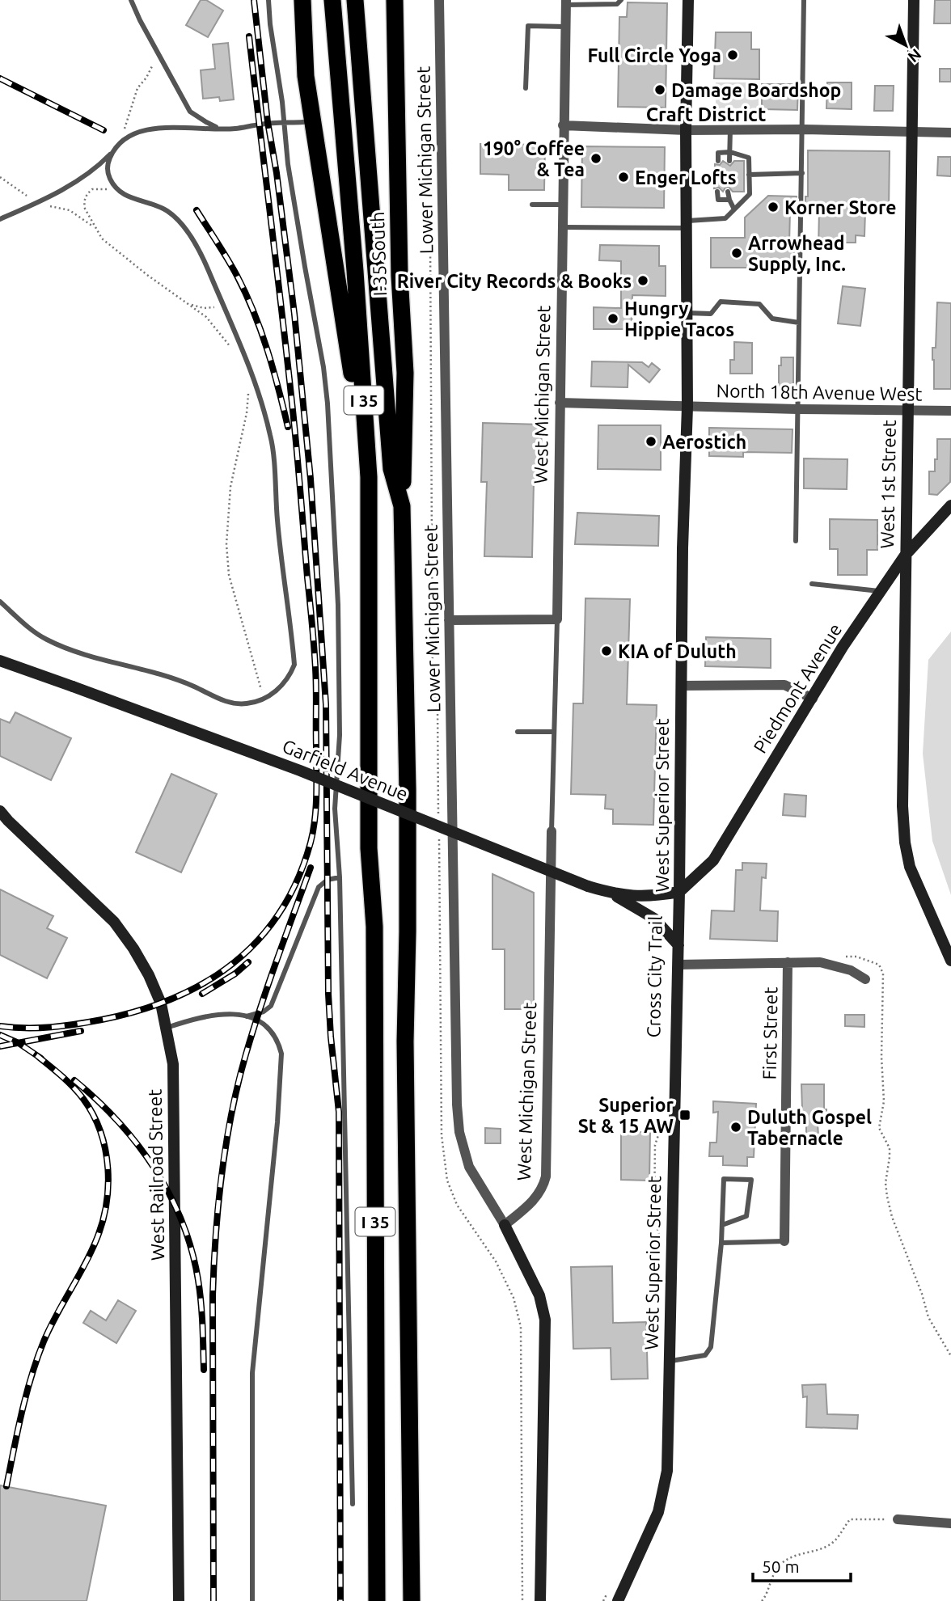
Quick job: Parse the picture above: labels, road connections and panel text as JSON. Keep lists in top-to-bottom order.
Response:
{
  "streets": {
    "highway": ["I-35 South", "I 35"],
    "street": [
      "Lower Michigan Street",
      "North 18th Avenue West",
      "West Michigan Street",
      "West 1st Street",
      "Piedmont Avenue",
      "Garfield Avenue",
      "West Superior Street",
      "First Street",
      "West Railroad Street"
    ]
  },
  "crossings": [
    ["Lower Michigan Street", "West Michigan Street"],
    ["I-35 South", "I 35"],
    ["North 18th Avenue West", "West Michigan Street"],
    ["North 18th Avenue West", "West 1st Street"],
    ["North 18th Avenue West", "West Superior Street"],
    ["West 1st Street", "Piedmont Avenue"],
    ["Piedmont Avenue", "Garfield Avenue"],
    ["Piedmont Avenue", "West Superior Street"],
    ["Garfield Avenue", "West Superior Street"]
  ],
  "districts": ["Craft District"],
  "places": {
    "other": [
      "Full Circle Yoga",
      "Damage Boardshop",
      "190° Coffee & Tea",
      "Enger Lofts",
      "Korner Store",
      "Arrowhead Supply, Inc.",
      "River City Records & Books",
      "Hungry Hippie Tacos",
      "Aerostich",
      "KIA of Duluth",
      "Duluth Gospel Tabernacle"
    ],
    "transit": ["Superior St & 15 AW"]
  },
  "scale_bar": "50 m",
  "north": "bottom right"
}
